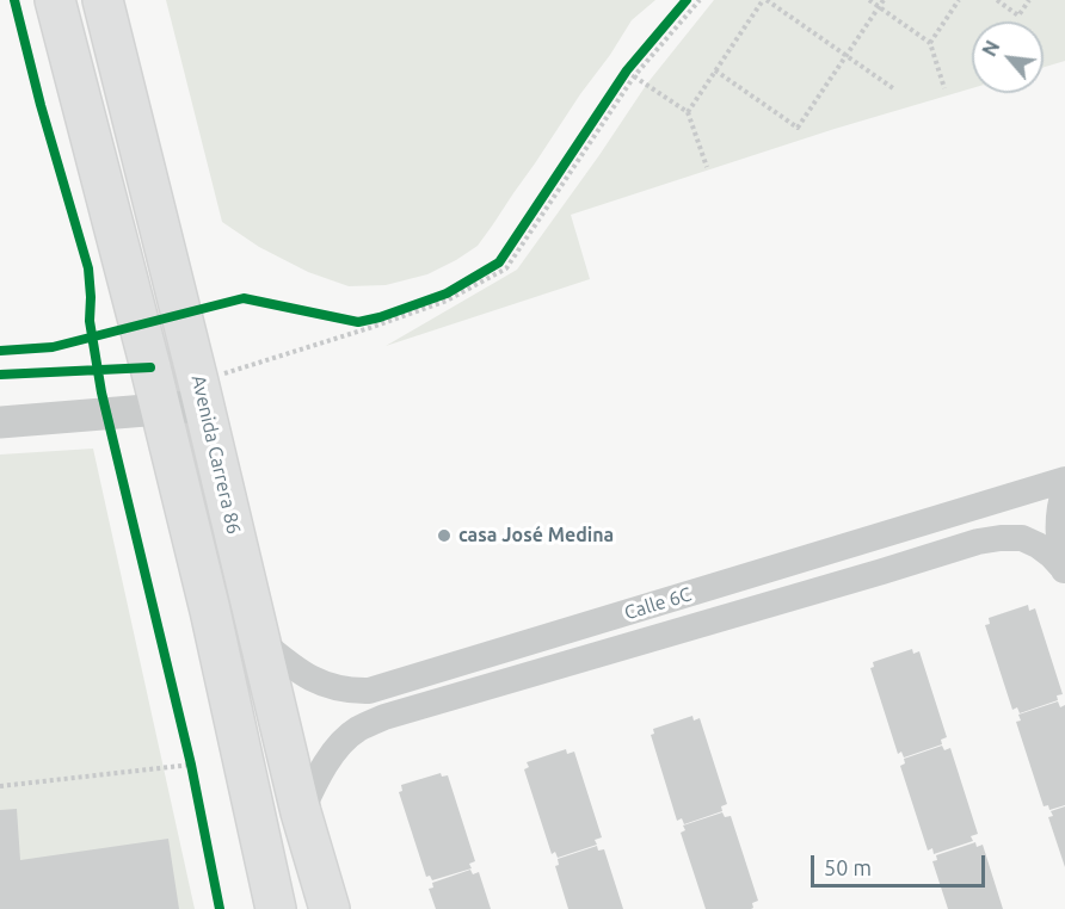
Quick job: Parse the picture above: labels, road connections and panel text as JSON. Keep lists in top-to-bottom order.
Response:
{
  "streets": {
    "main road": ["Avenida Carrera 86"],
    "street": ["Calle 6C"]
  },
  "crossings": [
    ["Avenida Carrera 86", "Calle 6C"]
  ],
  "places": ["casa José Medina"],
  "scale_bar": "50 m",
  "north": "top left"
}
